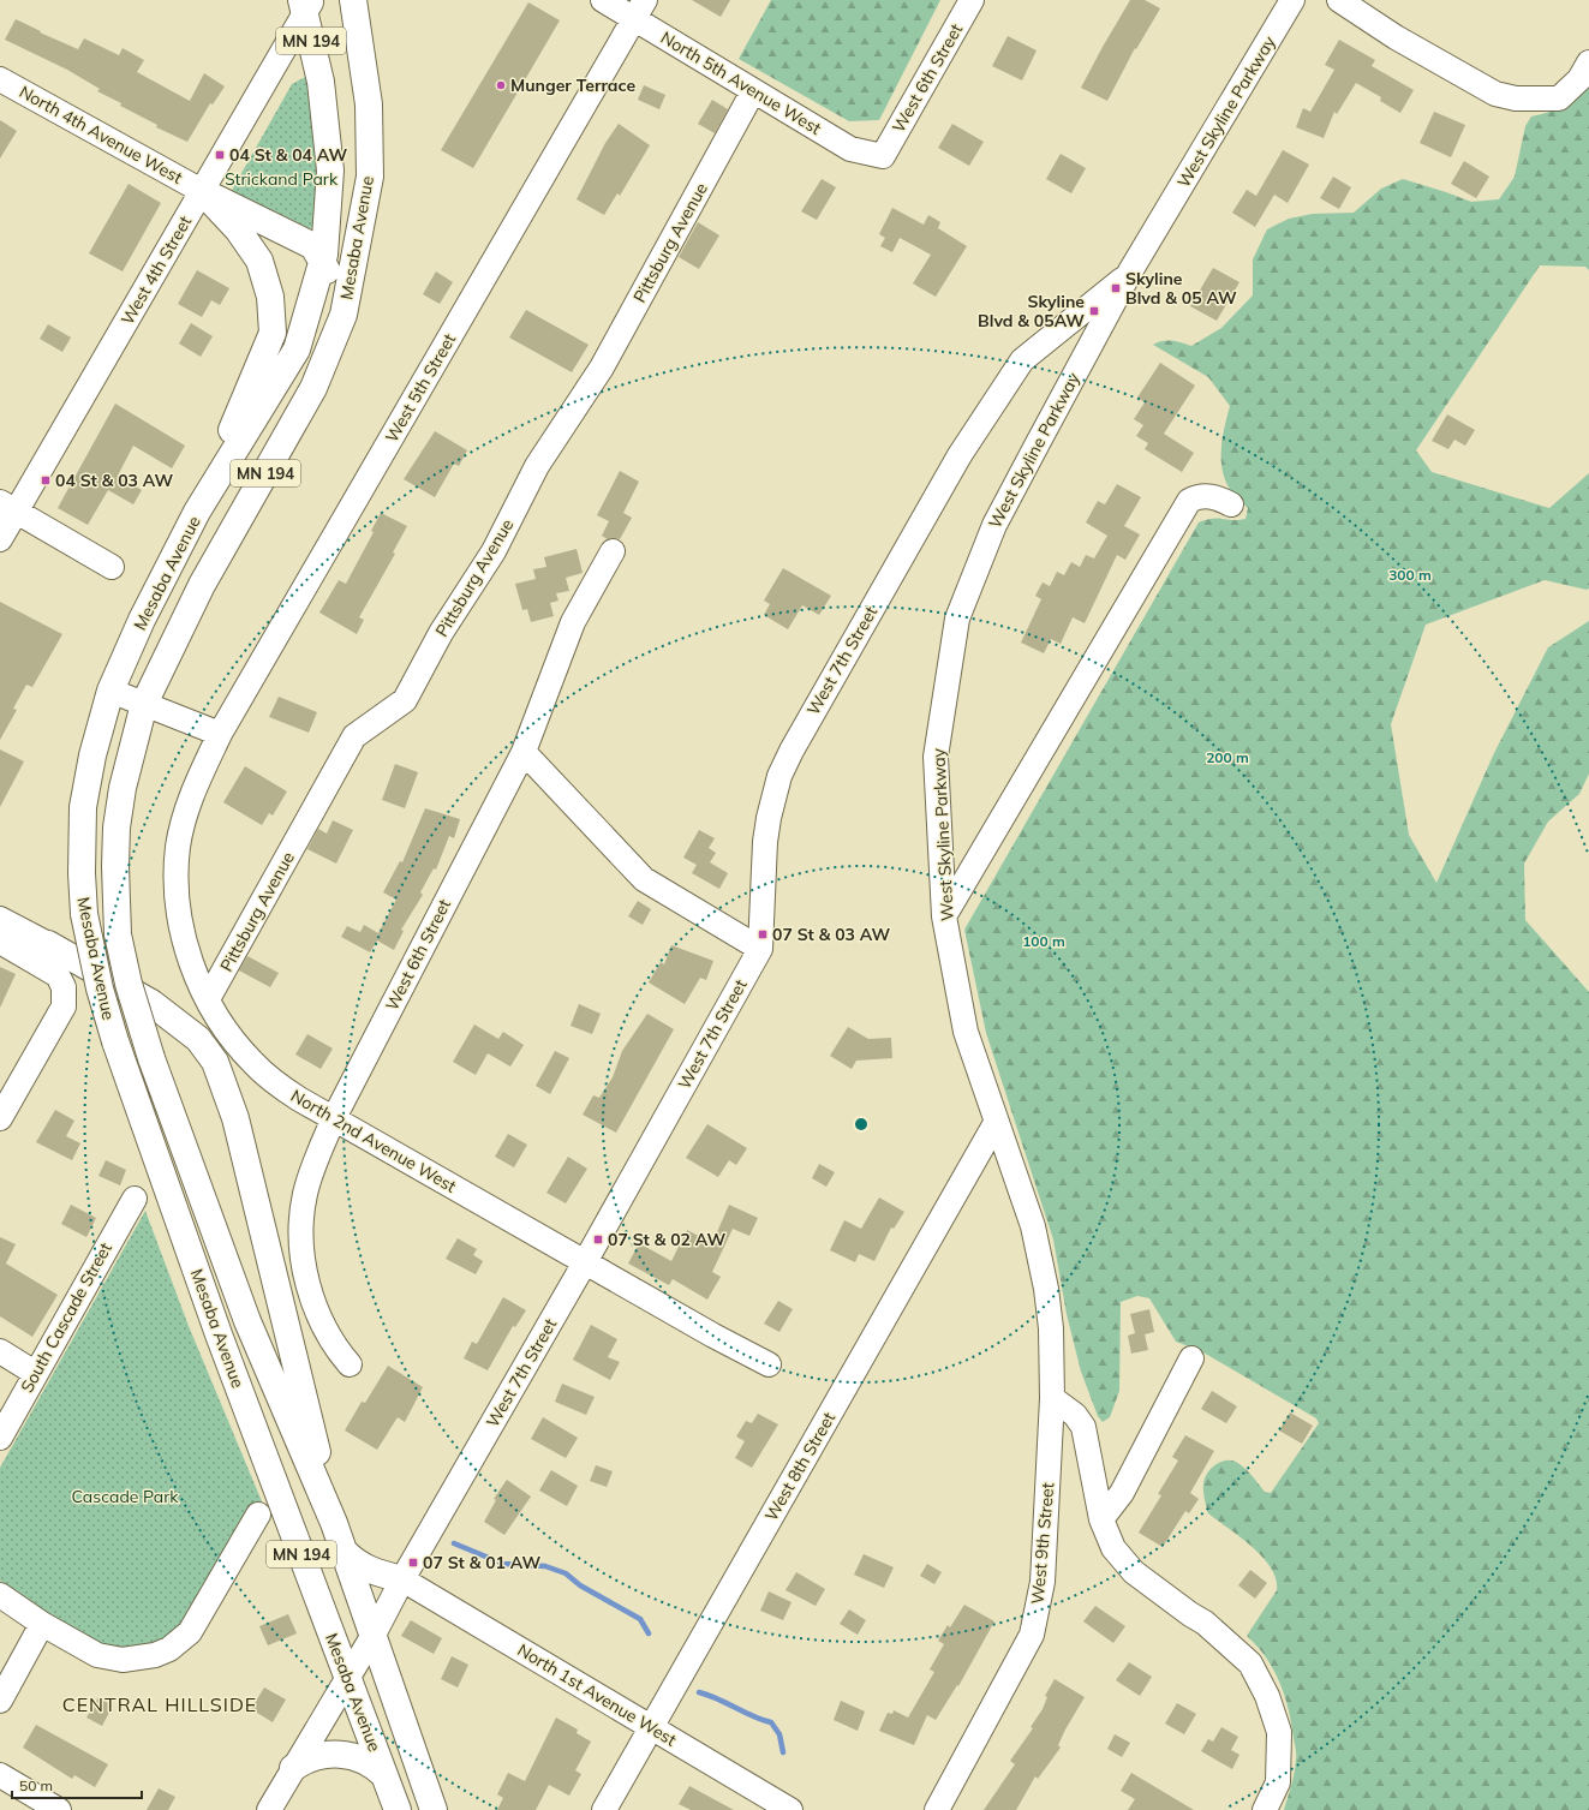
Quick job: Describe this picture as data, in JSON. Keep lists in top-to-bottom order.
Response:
{
  "streets": {
    "highway": ["MN 194", "Mesaba Avenue"],
    "street": [
      "West 6th Street",
      "North 5th Avenue West",
      "West Skyline Parkway",
      "North 4th Avenue West",
      "Pittsburg Avenue",
      "West 4th Street",
      "West 5th Street",
      "West 7th Street",
      "North 2nd Avenue West",
      "South Cascade Street",
      "West 8th Street",
      "West 9th Street",
      "North 1st Avenue West"
    ]
  },
  "crossings": [
    ["West 6th Street", "North 5th Avenue West"],
    ["West 6th Street", "North 2nd Avenue West"],
    ["North 5th Avenue West", "Pittsburg Avenue"],
    ["North 5th Avenue West", "West 5th Street"],
    ["West Skyline Parkway", "West 7th Street"],
    ["West Skyline Parkway", "West 8th Street"],
    ["West Skyline Parkway", "West 9th Street"],
    ["North 4th Avenue West", "West 4th Street"],
    ["Mesaba Avenue", "West 4th Street"],
    ["Mesaba Avenue", "West 7th Street"],
    ["Pittsburg Avenue", "North 2nd Avenue West"],
    ["West 5th Street", "North 2nd Avenue West"],
    ["West 7th Street", "North 2nd Avenue West"],
    ["West 7th Street", "North 1st Avenue West"],
    ["West 8th Street", "North 1st Avenue West"]
  ],
  "districts": ["CENTRAL HILLSIDE"],
  "parks": ["Strickand Park", "Cascade Park"],
  "places": {
    "other": ["Munger Terrace"],
    "transit": [
      "04 St & 04 AW",
      "Skyline Blvd & 05 AW",
      "Skyline Blvd & 05AW",
      "04 St & 03 AW",
      "07 St & 03 AW",
      "07 St & 02 AW",
      "07 St & 01 AW"
    ]
  },
  "scale_bar": "50 m",
  "rings": ["300 m", "200 m", "100 m"]
}
